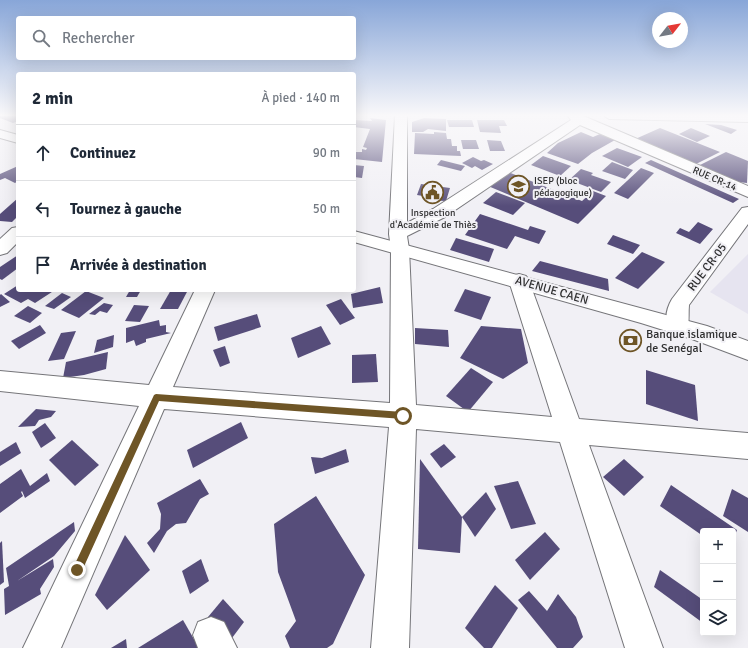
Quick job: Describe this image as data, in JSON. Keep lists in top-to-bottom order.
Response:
{
  "streets": {
    "main road": ["RUE CR-14", "RUE CR-05", "AVENUE CAEN"]
  },
  "crossings": [
    ["RUE CR-05", "AVENUE CAEN"]
  ],
  "places": {
    "school or university": ["ISEP (bloc pédagogique)"],
    "public building": ["Inspection d'Académie de Thiès"],
    "bank": ["Banque islamique de Senégal"]
  },
  "north": "top right",
  "page": {
    "search": "Rechercher",
    "heading": ["2 min", "À pied · 140 m"],
    "list": [
      ["Continuez", "90 m"],
      ["Tournez à gauche", "50 m"],
      "Arrivée à destination"
    ],
    "map_buttons": ["+", "−"]
  }
}
